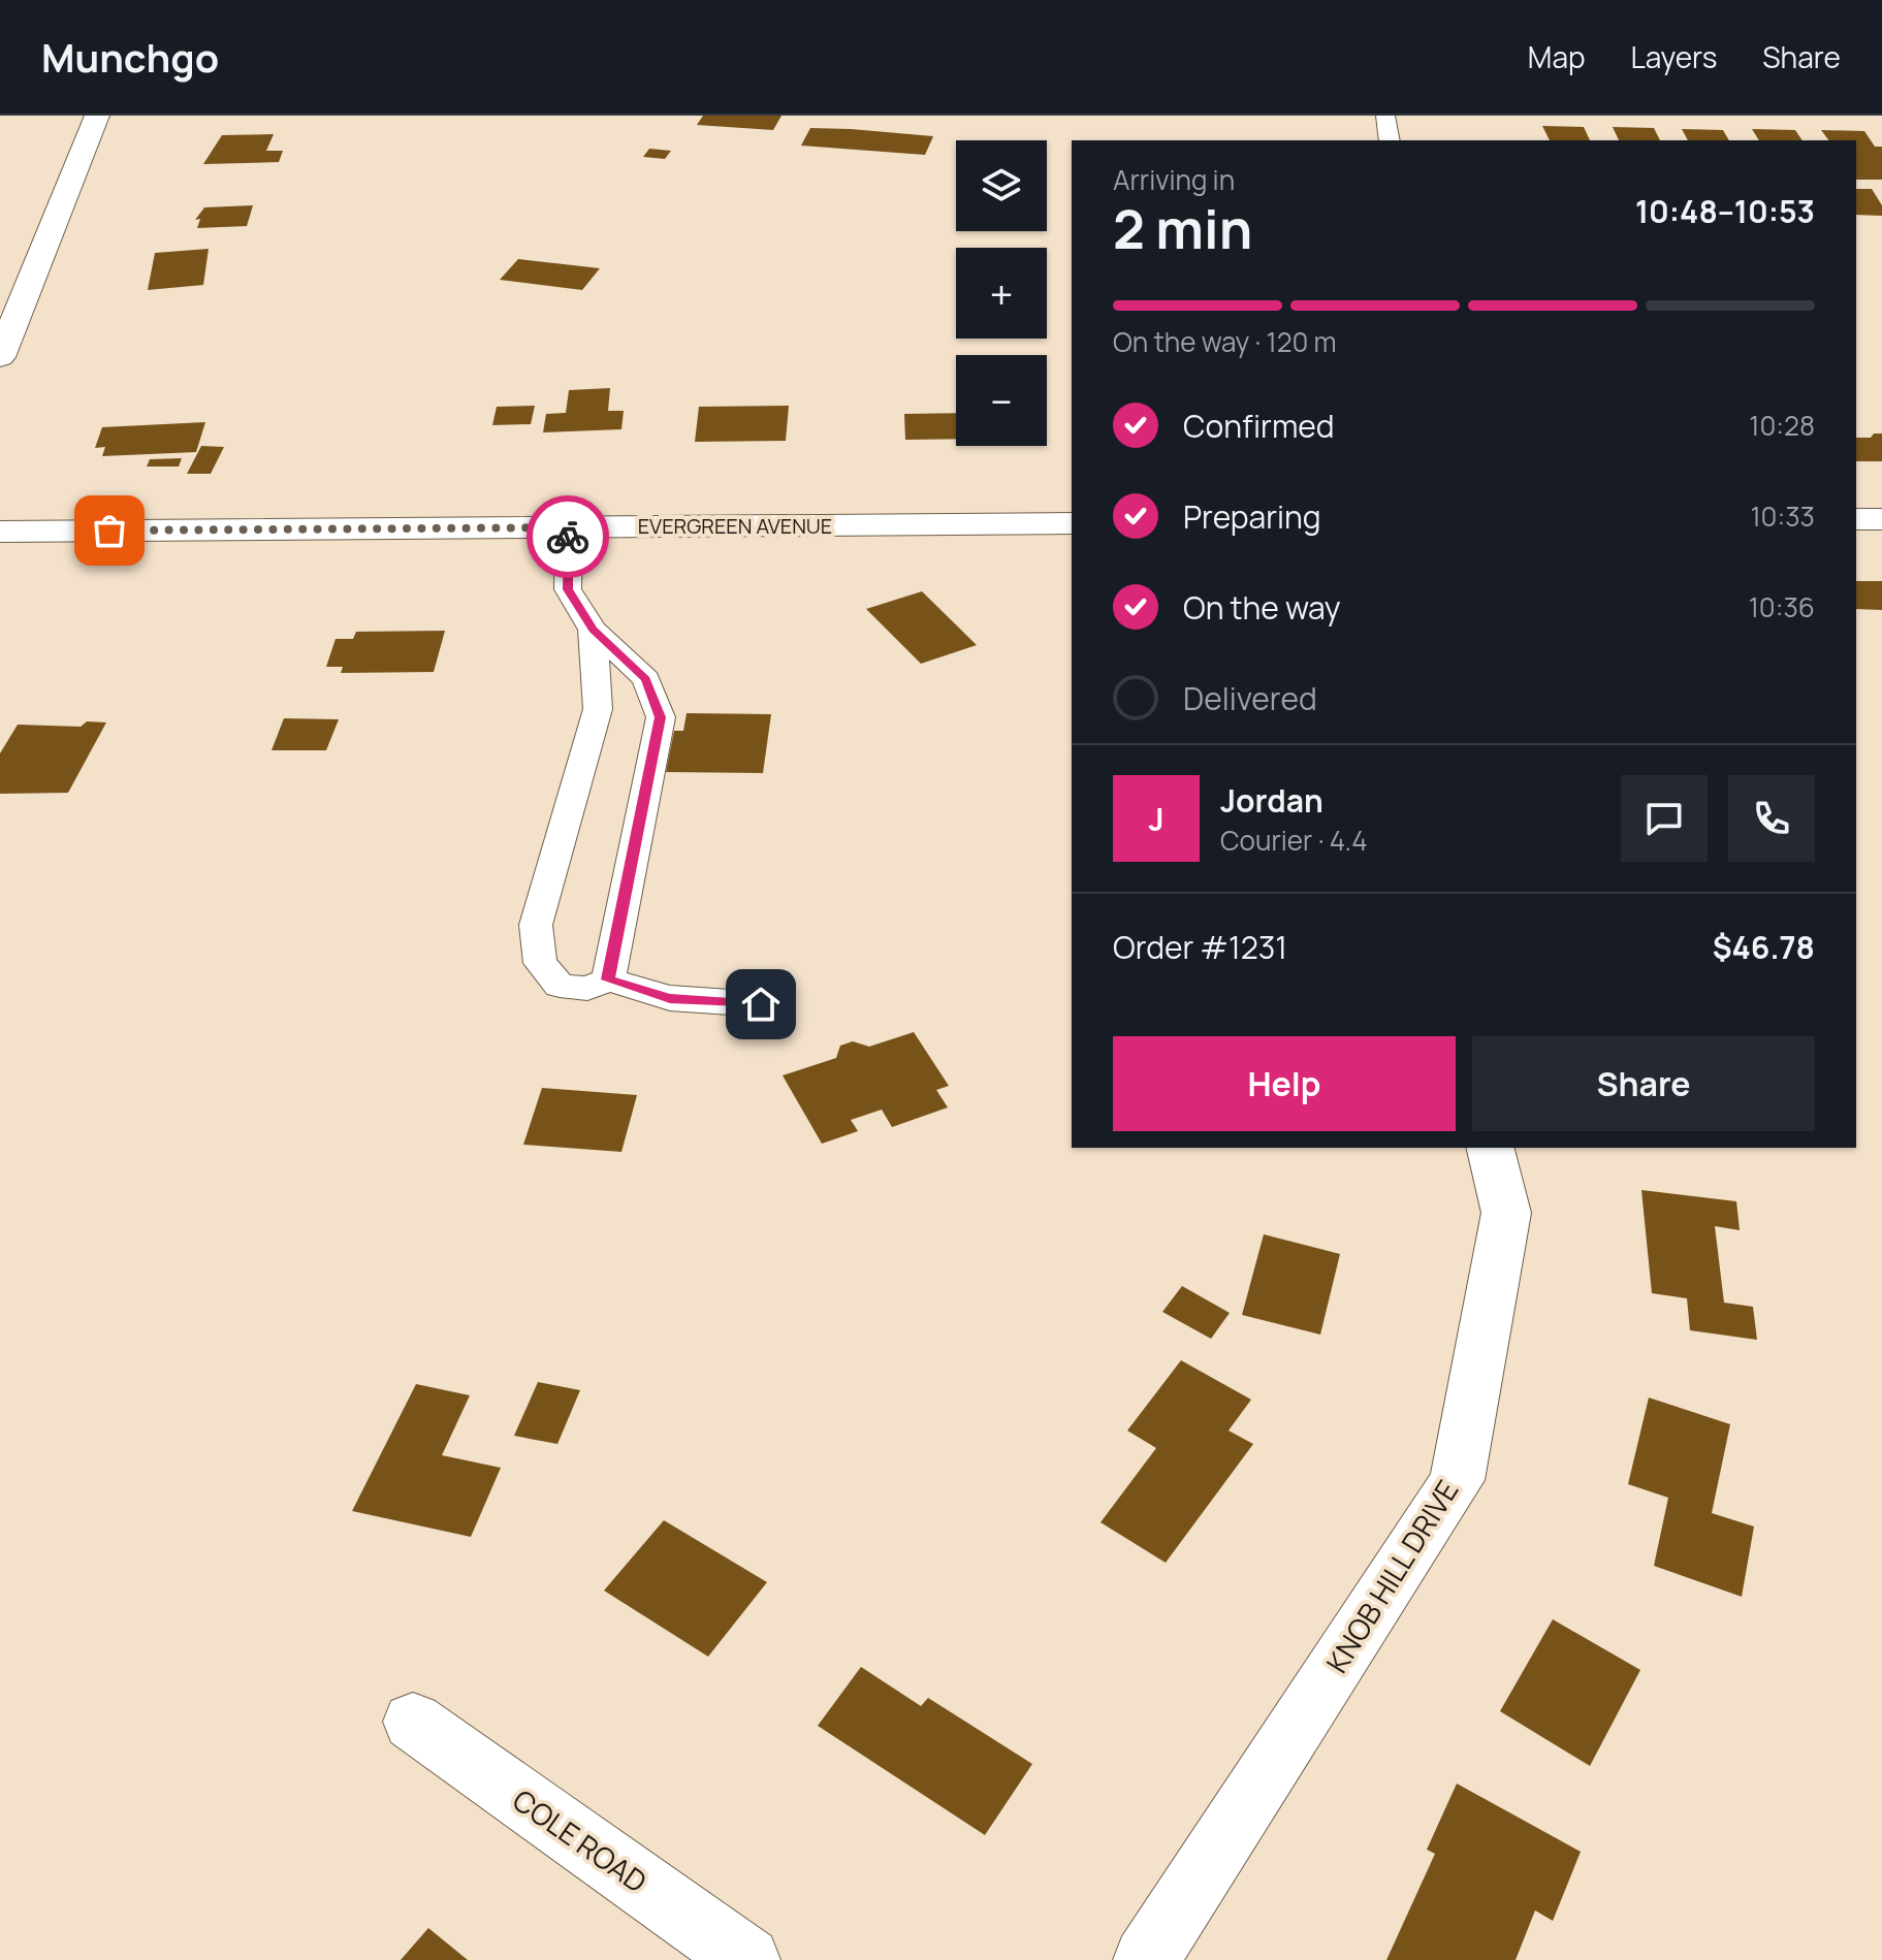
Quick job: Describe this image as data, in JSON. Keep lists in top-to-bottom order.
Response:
{
  "streets": {
    "street": ["EVERGREEN AVENUE", "KNOB HILL DRIVE", "COLE ROAD"]
  },
  "page": {
    "header": "Munchgo",
    "nav": ["Map", "Layers", "Share"],
    "map_buttons": ["+", "−"],
    "heading": ["2 min", "Arriving in", "10:48–10:53"],
    "panel": [
      "Jordan",
      "Courier · 4.4",
      "Order #1231",
      "$46.78"
    ],
    "bar": "On the way · 120 m",
    "list": [
      ["Confirmed", "10:28"],
      ["Preparing", "10:33"],
      ["On the way", "10:36"],
      "Delivered"
    ],
    "round": "J",
    "buttons": ["Help", "Share"]
  }
}
